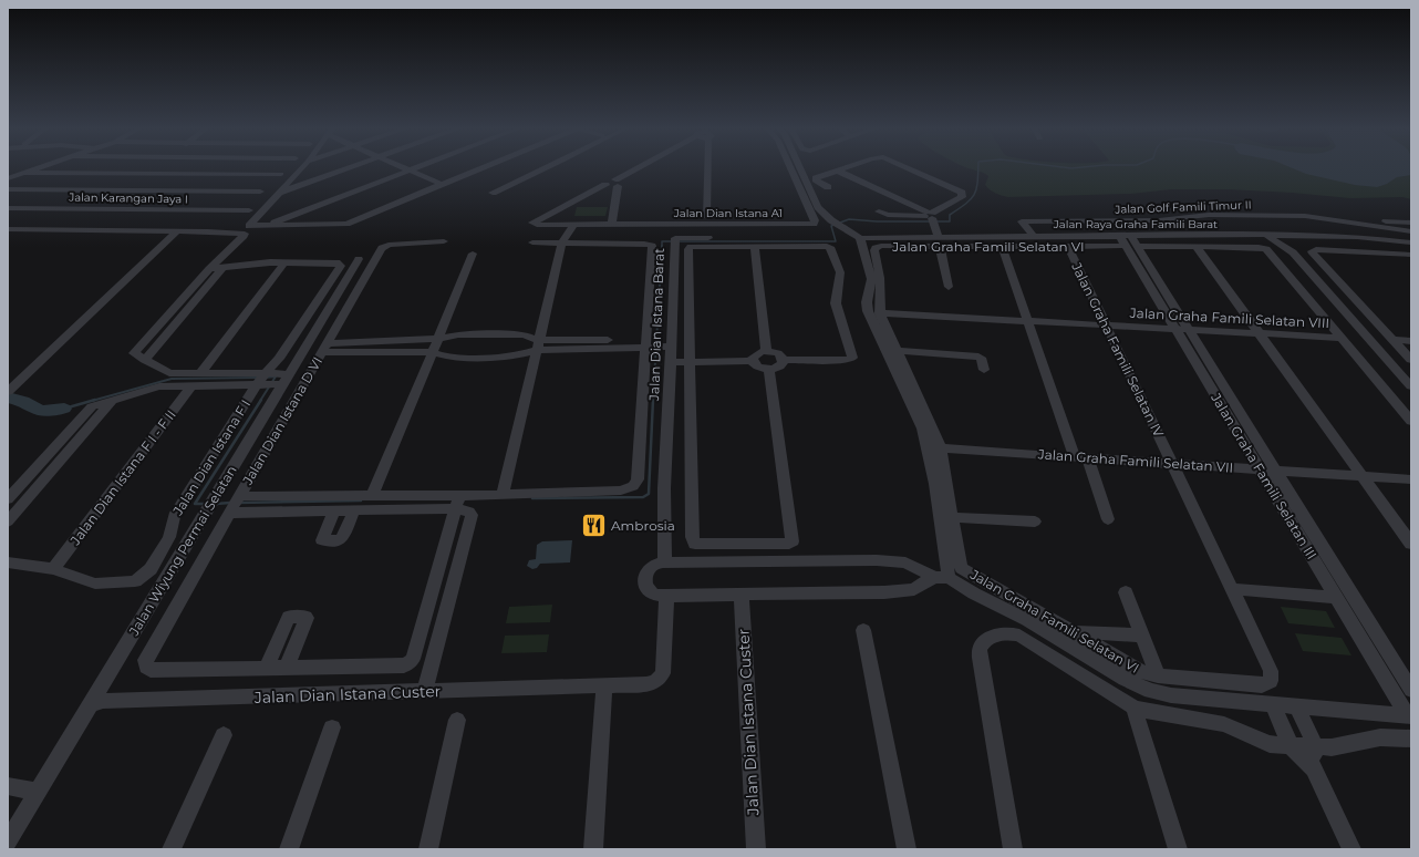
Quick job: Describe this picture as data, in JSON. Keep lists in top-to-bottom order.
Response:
{
  "streets": {
    "street": [
      "Jalan Karangan Jaya I",
      "Jalan Golf Famili Timur II",
      "Jalan Dian Istana A1",
      "Jalan Raya Graha Famili Barat",
      "Jalan Graha Famili Selatan VI",
      "Jalan Graha Famili Selatan VIII",
      "Jalan Dian Istana Barat",
      "Jalan Graha Famili Selatan IV",
      "Jalan Dian Istana D VI",
      "Jalan Dian Istana F I",
      "Jalan Graha Famili Selatan VII",
      "Jalan Graha Famili Selatan III",
      "Jalan Dian Istana F I - F II",
      "Jalan Wiyung Permai Selatan",
      "Jalan Dian Istana Custer"
    ]
  },
  "crossings": [
    ["Jalan Golf Famili Timur II", "Jalan Raya Graha Famili Barat"],
    ["Jalan Raya Graha Famili Barat", "Jalan Graha Famili Selatan VI"],
    ["Jalan Raya Graha Famili Barat", "Jalan Graha Famili Selatan III"],
    ["Jalan Graha Famili Selatan VI", "Jalan Graha Famili Selatan VIII"],
    ["Jalan Graha Famili Selatan VI", "Jalan Graha Famili Selatan IV"],
    ["Jalan Graha Famili Selatan VI", "Jalan Graha Famili Selatan VII"],
    ["Jalan Graha Famili Selatan VI", "Jalan Graha Famili Selatan III"],
    ["Jalan Graha Famili Selatan VIII", "Jalan Graha Famili Selatan IV"],
    ["Jalan Graha Famili Selatan VIII", "Jalan Graha Famili Selatan III"],
    ["Jalan Graha Famili Selatan IV", "Jalan Graha Famili Selatan VII"],
    ["Jalan Dian Istana D VI", "Jalan Dian Istana Custer"],
    ["Jalan Dian Istana F I", "Jalan Dian Istana F I - F II"],
    ["Jalan Graha Famili Selatan VII", "Jalan Graha Famili Selatan III"],
    ["Jalan Wiyung Permai Selatan", "Jalan Dian Istana Custer"]
  ],
  "places": {
    "restaurant": ["Ambrosia"]
  }
}
